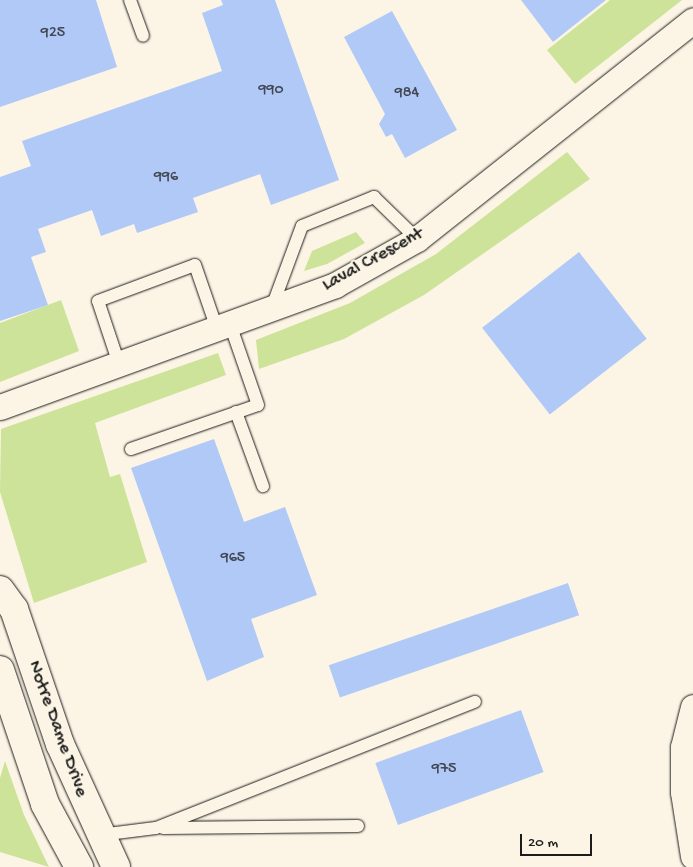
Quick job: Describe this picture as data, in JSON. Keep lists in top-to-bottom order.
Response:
{
  "streets": {
    "street": ["Laval Crescent", "Notre Dame Drive"]
  },
  "house_numbers": [
    "925",
    "990",
    "984",
    "996",
    "965",
    "975"
  ],
  "scale_bar": "20 m"
}
